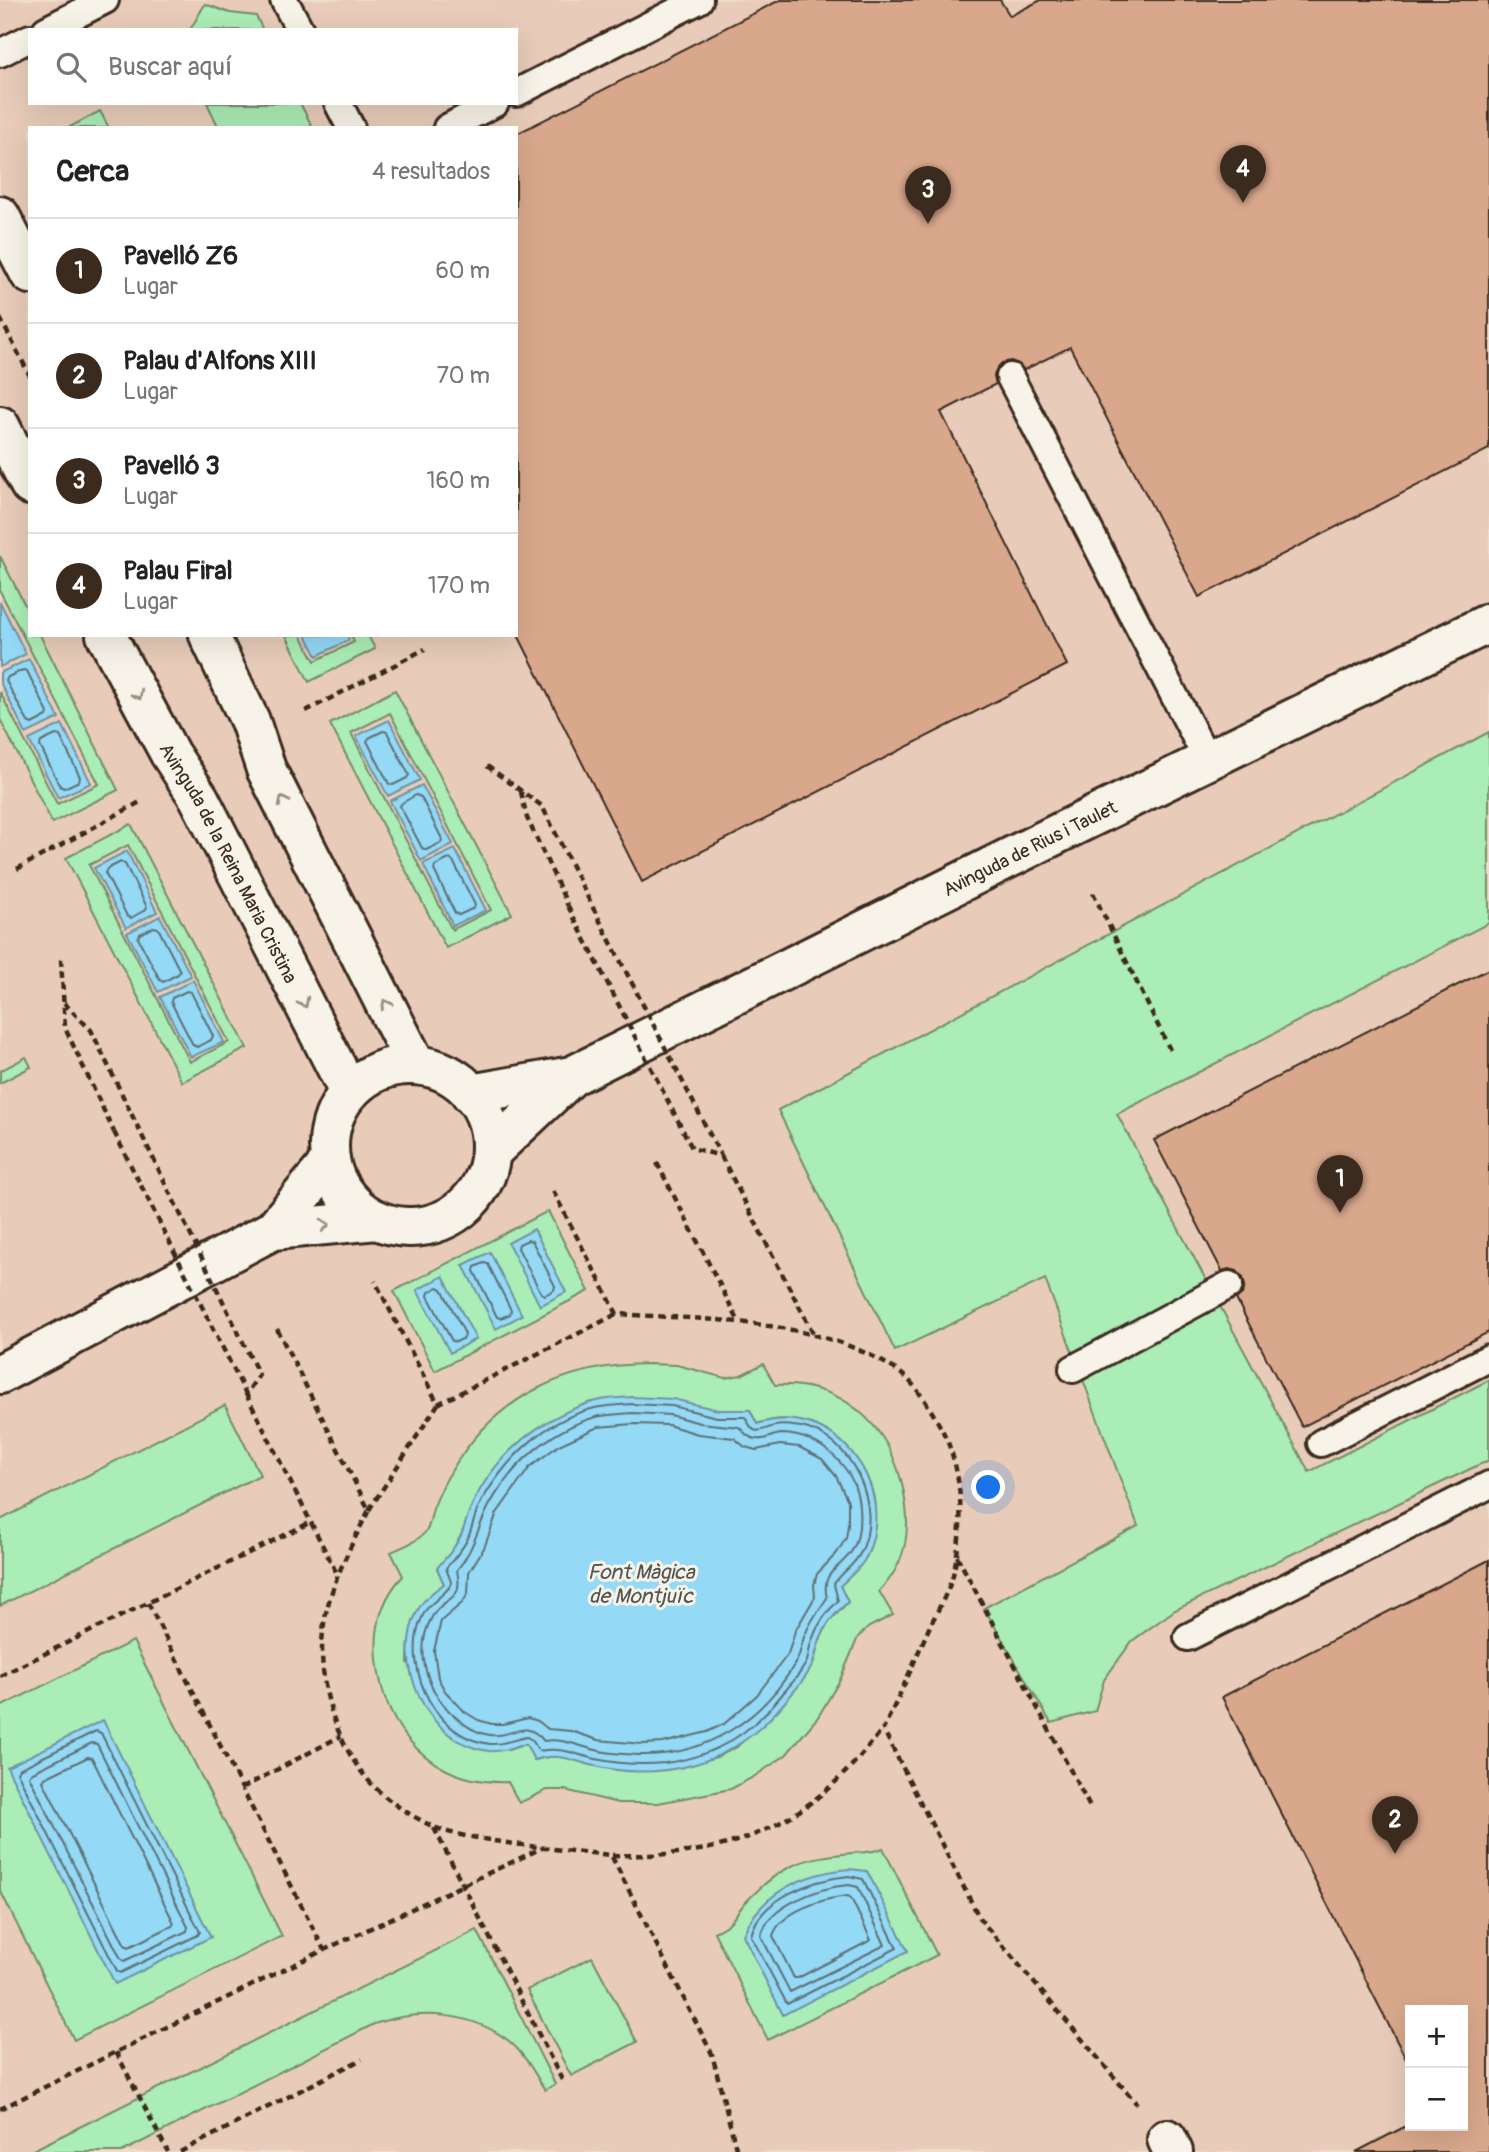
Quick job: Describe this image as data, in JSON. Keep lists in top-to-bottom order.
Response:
{
  "streets": {
    "street": ["Avinguda de Rius i Taulet", "Avinguda de la Reina Maria Cristina"]
  },
  "crossings": [
    ["Avinguda de Rius i Taulet", "Avinguda de la Reina Maria Cristina"]
  ],
  "water": ["Font Màgica de Montjuïc"],
  "page": {
    "search": "Buscar aquí",
    "heading": ["Cerca", "4 resultados"],
    "pins": [
      "4",
      "3",
      "1",
      "2"
    ],
    "list": [
      {
        "mark": "1",
        "name": "Pavelló Z6",
        "note": "Lugar",
        "value": "60 m"
      },
      {
        "mark": "2",
        "name": "Palau d'Alfons XIII",
        "note": "Lugar",
        "value": "70 m"
      },
      {
        "mark": "3",
        "name": "Pavelló 3",
        "note": "Lugar",
        "value": "160 m"
      },
      {
        "mark": "4",
        "name": "Palau Firal",
        "note": "Lugar",
        "value": "170 m"
      }
    ],
    "map_buttons": ["+", "−"]
  }
}
